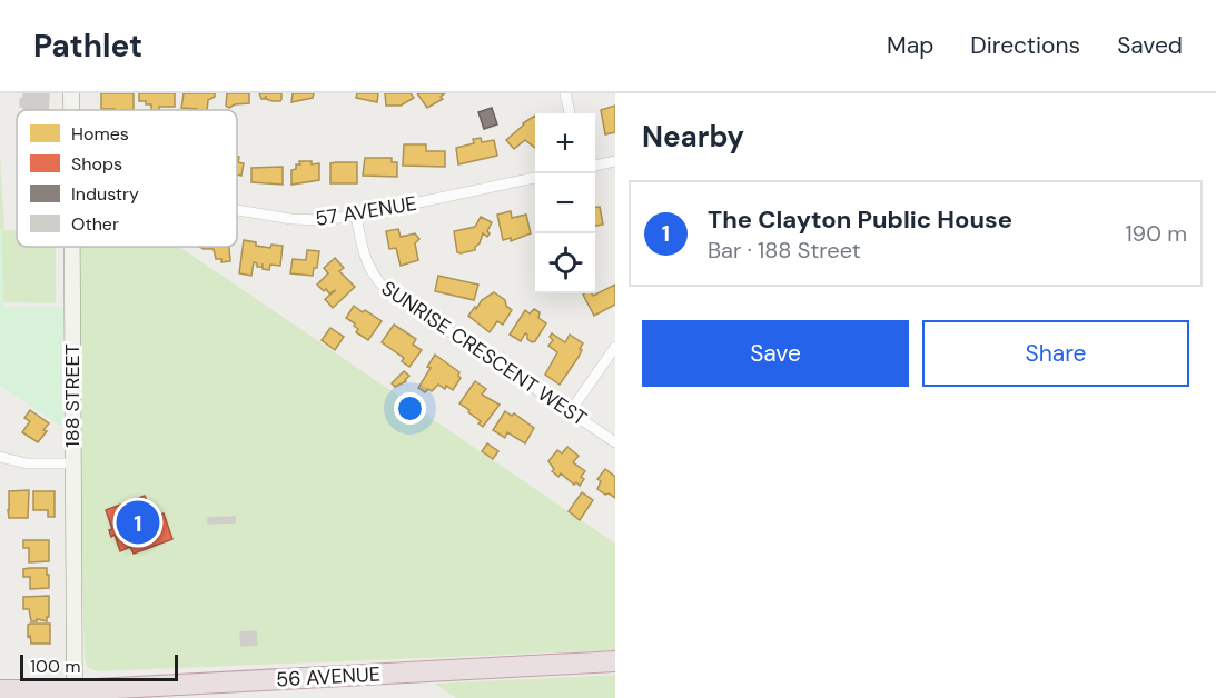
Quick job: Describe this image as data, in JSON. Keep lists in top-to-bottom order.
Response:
{
  "streets": {
    "highway": ["56 AVENUE"],
    "street": ["57 AVENUE", "SUNRISE CRESCENT WEST", "188 STREET"]
  },
  "crossings": [
    ["57 AVENUE", "SUNRISE CRESCENT WEST"],
    ["188 STREET", "56 AVENUE"]
  ],
  "legend": [
    "Homes",
    "Shops",
    "Industry",
    "Other"
  ],
  "scale_bar": "100 m",
  "page": {
    "header": "Pathlet",
    "nav": ["Map", "Directions", "Saved"],
    "heading": "Nearby",
    "map_buttons": ["+", "−"],
    "list": [
      {
        "mark": "1",
        "name": "The Clayton Public House",
        "note": "Bar · 188 Street",
        "value": "190 m"
      }
    ],
    "buttons": ["Save", "Share"],
    "pins": "1",
    "scale": "100 m"
  }
}
